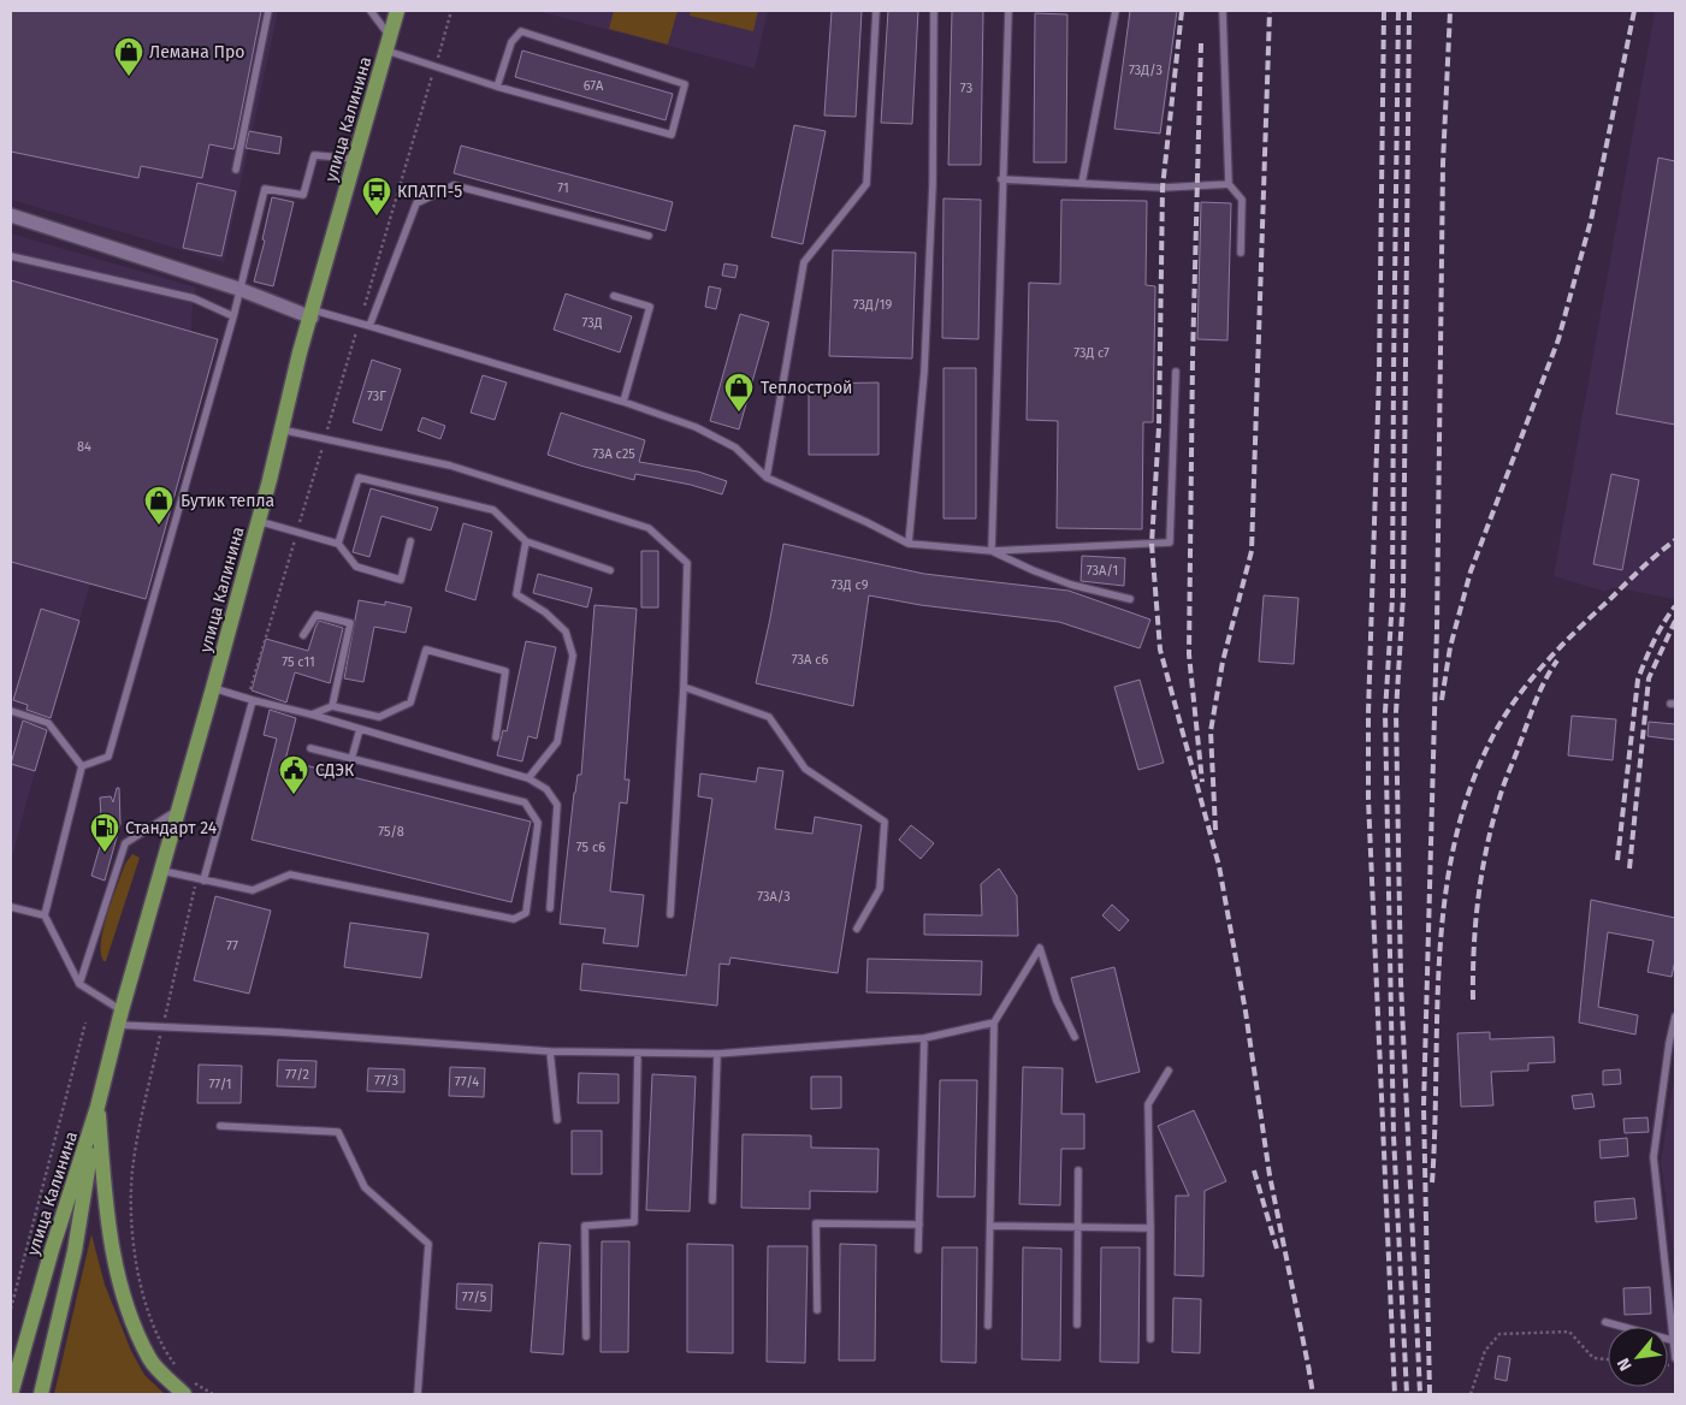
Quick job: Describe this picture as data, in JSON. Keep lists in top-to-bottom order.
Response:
{
  "streets": {
    "main road": ["улица Калинина"]
  },
  "places": {
    "shop": ["Лемана Про", "Теплострой", "Бутик тепла"],
    "bus stop": ["КПАТП-5"],
    "public building": ["СДЭК"],
    "fuel station": ["Стандарт 24"]
  },
  "house_numbers": [
    "73Д/3",
    "67А",
    "73",
    "71",
    "73Д/19",
    "73Д",
    "73Д с7",
    "73Г",
    "84",
    "73А с25",
    "73А/1",
    "73Д с9",
    "73А с6",
    "75 с11",
    "75/8",
    "75 с6",
    "73А/3",
    "77",
    "77/2",
    "77/3",
    "77/4",
    "77/1",
    "77/5"
  ],
  "north": "bottom left"
}
